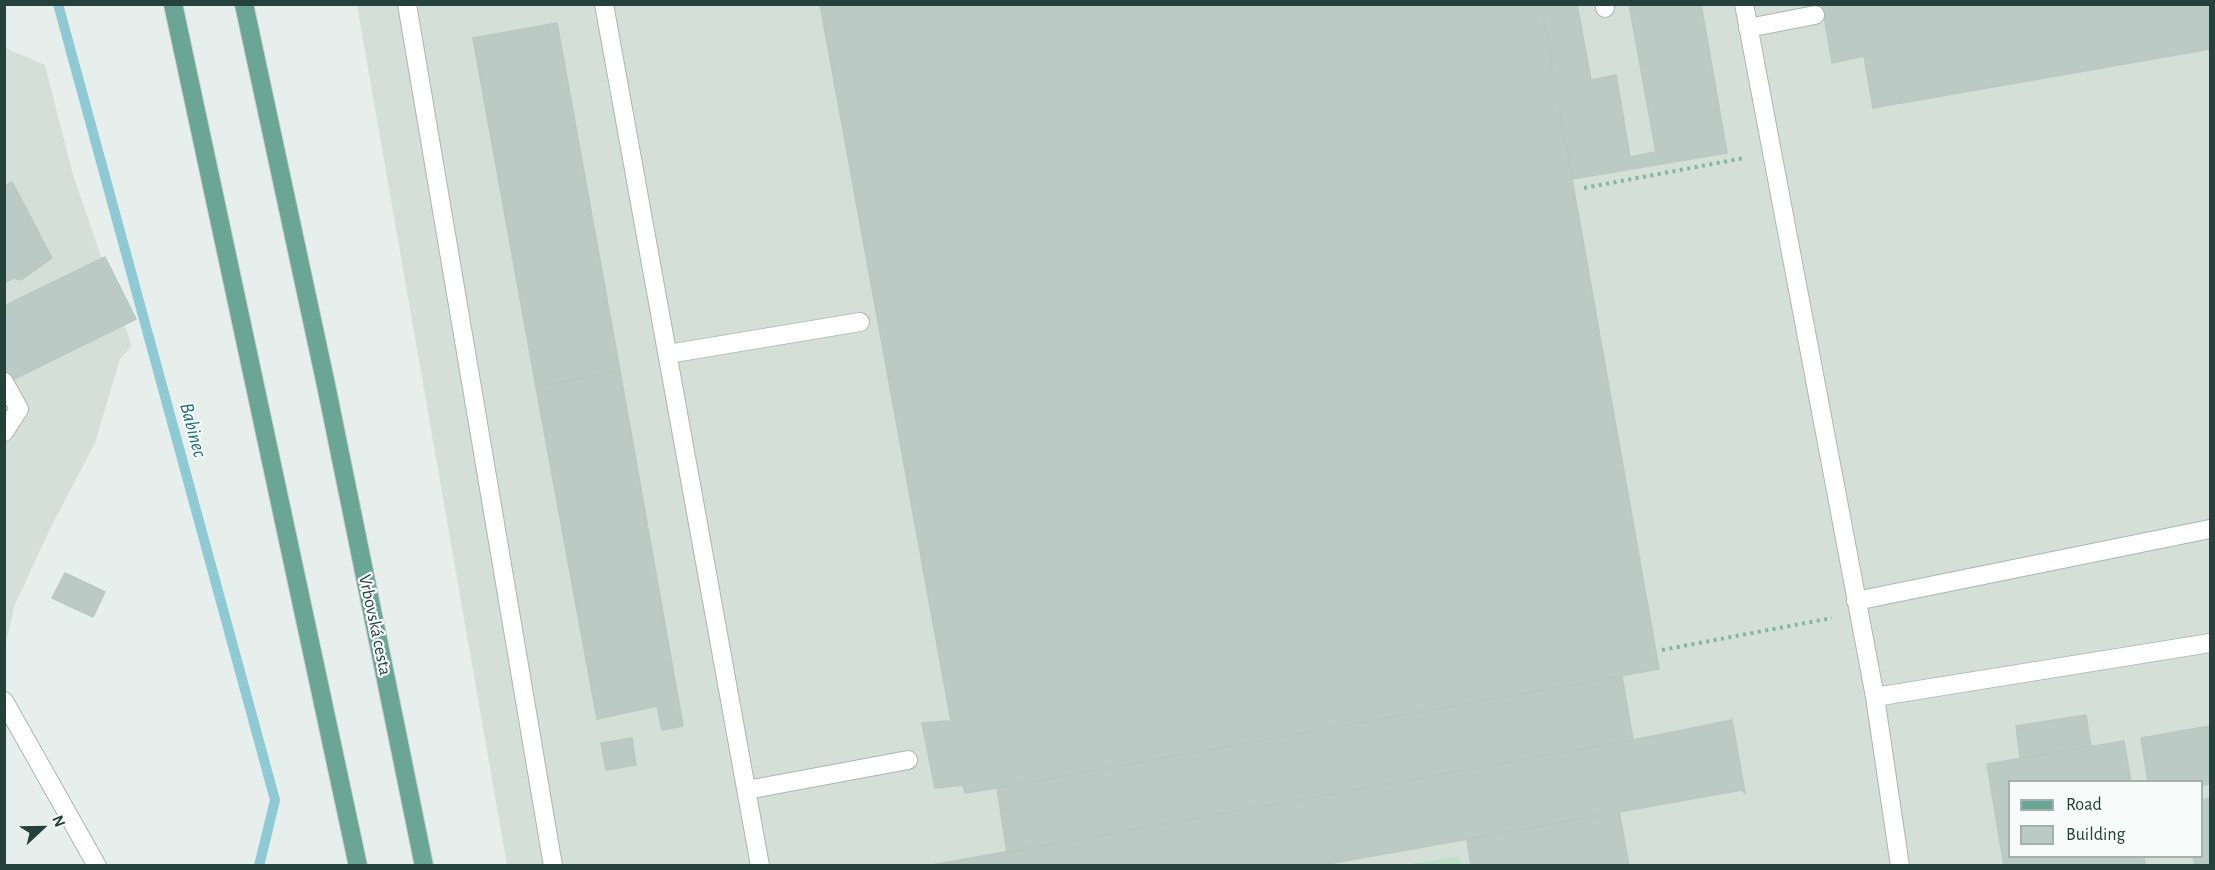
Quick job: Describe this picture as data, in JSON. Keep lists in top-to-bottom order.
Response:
{
  "streets": {
    "main road": ["Vrbovská cesta"]
  },
  "water": ["Babinec"],
  "legend": ["Road", "Building"],
  "north": "right"
}
